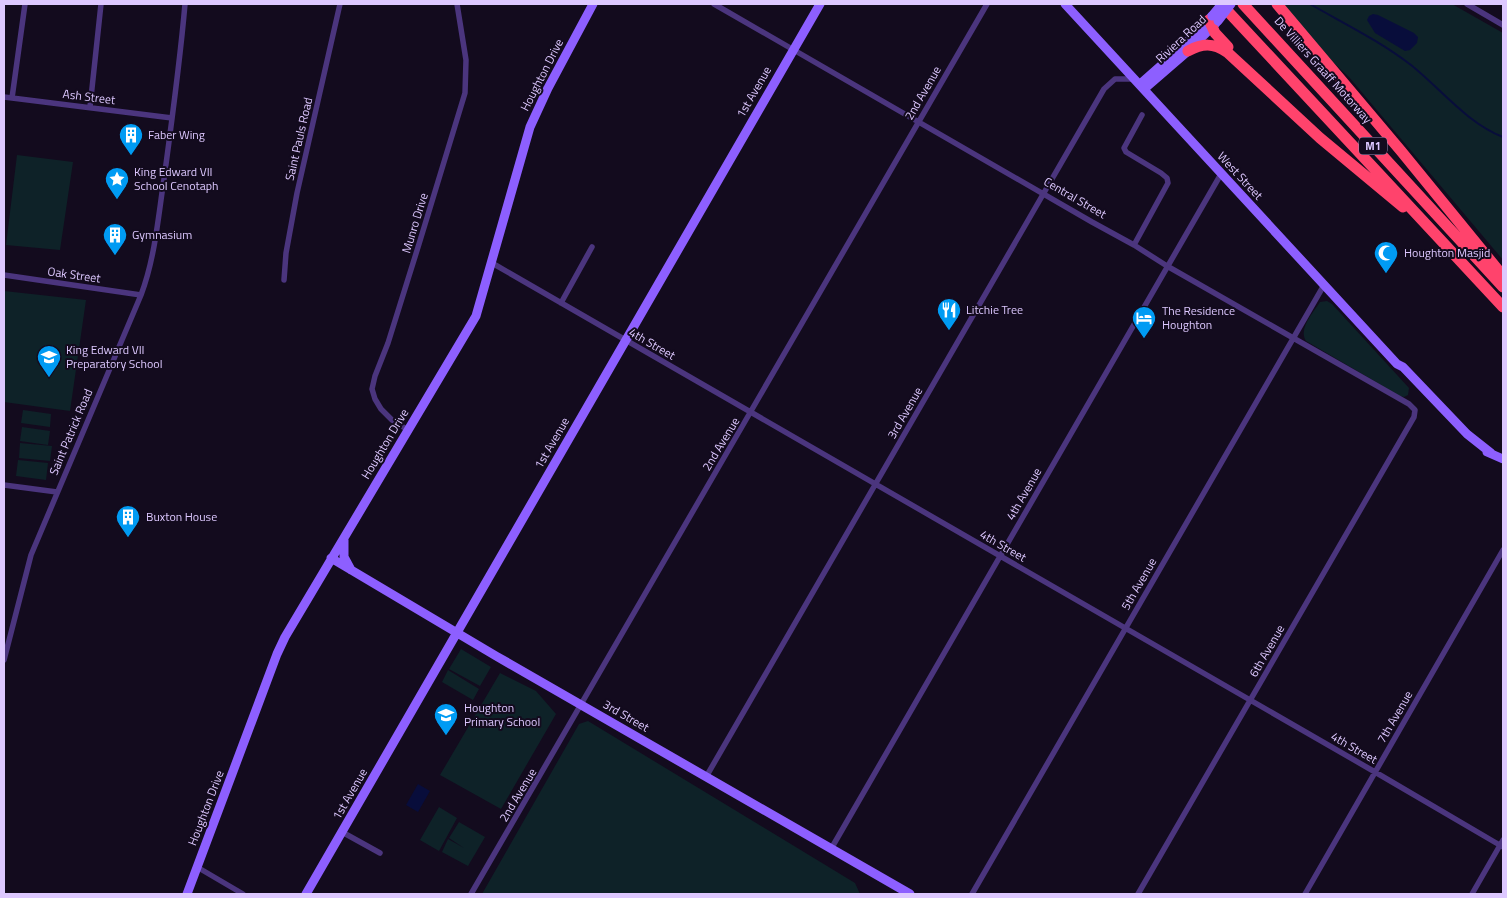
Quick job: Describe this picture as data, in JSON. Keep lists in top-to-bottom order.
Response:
{
  "streets": {
    "highway": ["De Villiers Graaff Motorway", "M1"],
    "main road": [
      "Riviera Road",
      "Houghton Drive",
      "1st Avenue",
      "West Street",
      "3rd Street"
    ],
    "street": [
      "2nd Avenue",
      "Ash Street",
      "Saint Pauls Road",
      "Central Street",
      "Munro Drive",
      "Oak Street",
      "4th Street",
      "3rd Avenue",
      "Saint Patrick Road",
      "4th Avenue",
      "5th Avenue",
      "6th Avenue",
      "7th Avenue"
    ]
  },
  "crossings": [
    ["Riviera Road", "M1"],
    ["Riviera Road", "West Street"],
    ["Riviera Road", "3rd Avenue"],
    ["Houghton Drive", "Munro Drive"],
    ["Houghton Drive", "4th Street"],
    ["Houghton Drive", "3rd Street"],
    ["1st Avenue", "Central Street"],
    ["1st Avenue", "4th Street"],
    ["1st Avenue", "3rd Street"],
    ["2nd Avenue", "Central Street"],
    ["2nd Avenue", "4th Street"],
    ["2nd Avenue", "3rd Street"],
    ["Ash Street", "Saint Patrick Road"],
    ["West Street", "3rd Avenue"],
    ["West Street", "4th Avenue"],
    ["West Street", "5th Avenue"],
    ["Central Street", "3rd Avenue"],
    ["Central Street", "4th Avenue"],
    ["Central Street", "5th Avenue"],
    ["Central Street", "6th Avenue"],
    ["Oak Street", "Saint Patrick Road"],
    ["4th Street", "3rd Avenue"],
    ["4th Street", "4th Avenue"],
    ["4th Street", "5th Avenue"],
    ["4th Street", "6th Avenue"],
    ["4th Street", "7th Avenue"],
    ["3rd Avenue", "3rd Street"],
    ["4th Avenue", "3rd Street"]
  ],
  "places": {
    "building": ["Faber Wing", "Gymnasium", "Buxton House"],
    "place": ["King Edward VII School Cenotaph"],
    "mosque": ["Houghton Masjid"],
    "restaurant": ["Litchie Tree"],
    "hotel": ["The Residence Houghton"],
    "school or university": ["King Edward VII Preparatory School", "Houghton Primary School"]
  }
}
